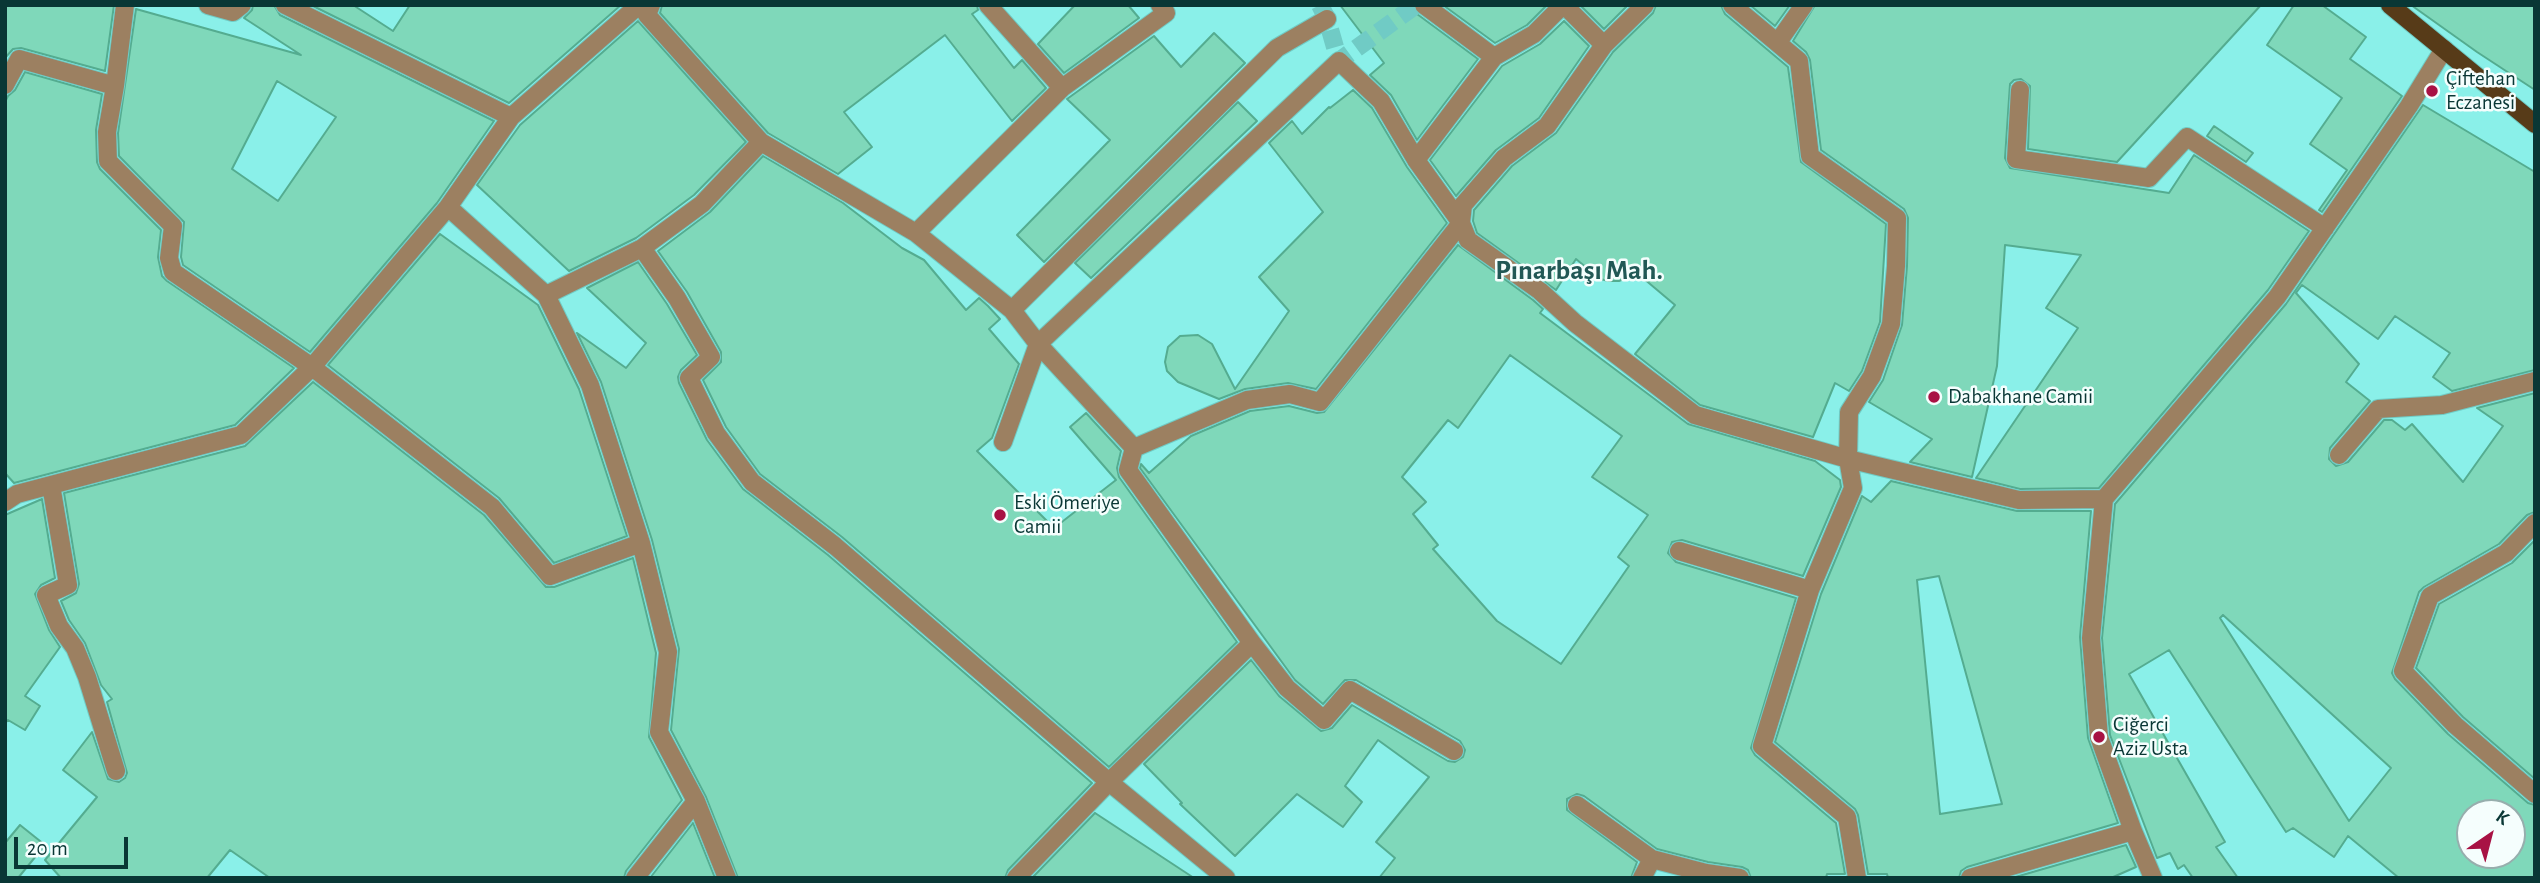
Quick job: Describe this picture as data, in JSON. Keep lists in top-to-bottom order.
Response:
{
  "districts": ["Pınarbaşı Mah."],
  "places": [
    "Çiftehan Eczanesi",
    "Dabakhane Camii",
    "Eski Ömeriye Camii",
    "Ciğerci Aziz Usta"
  ],
  "scale_bar": "20 m",
  "north": "top right"
}
